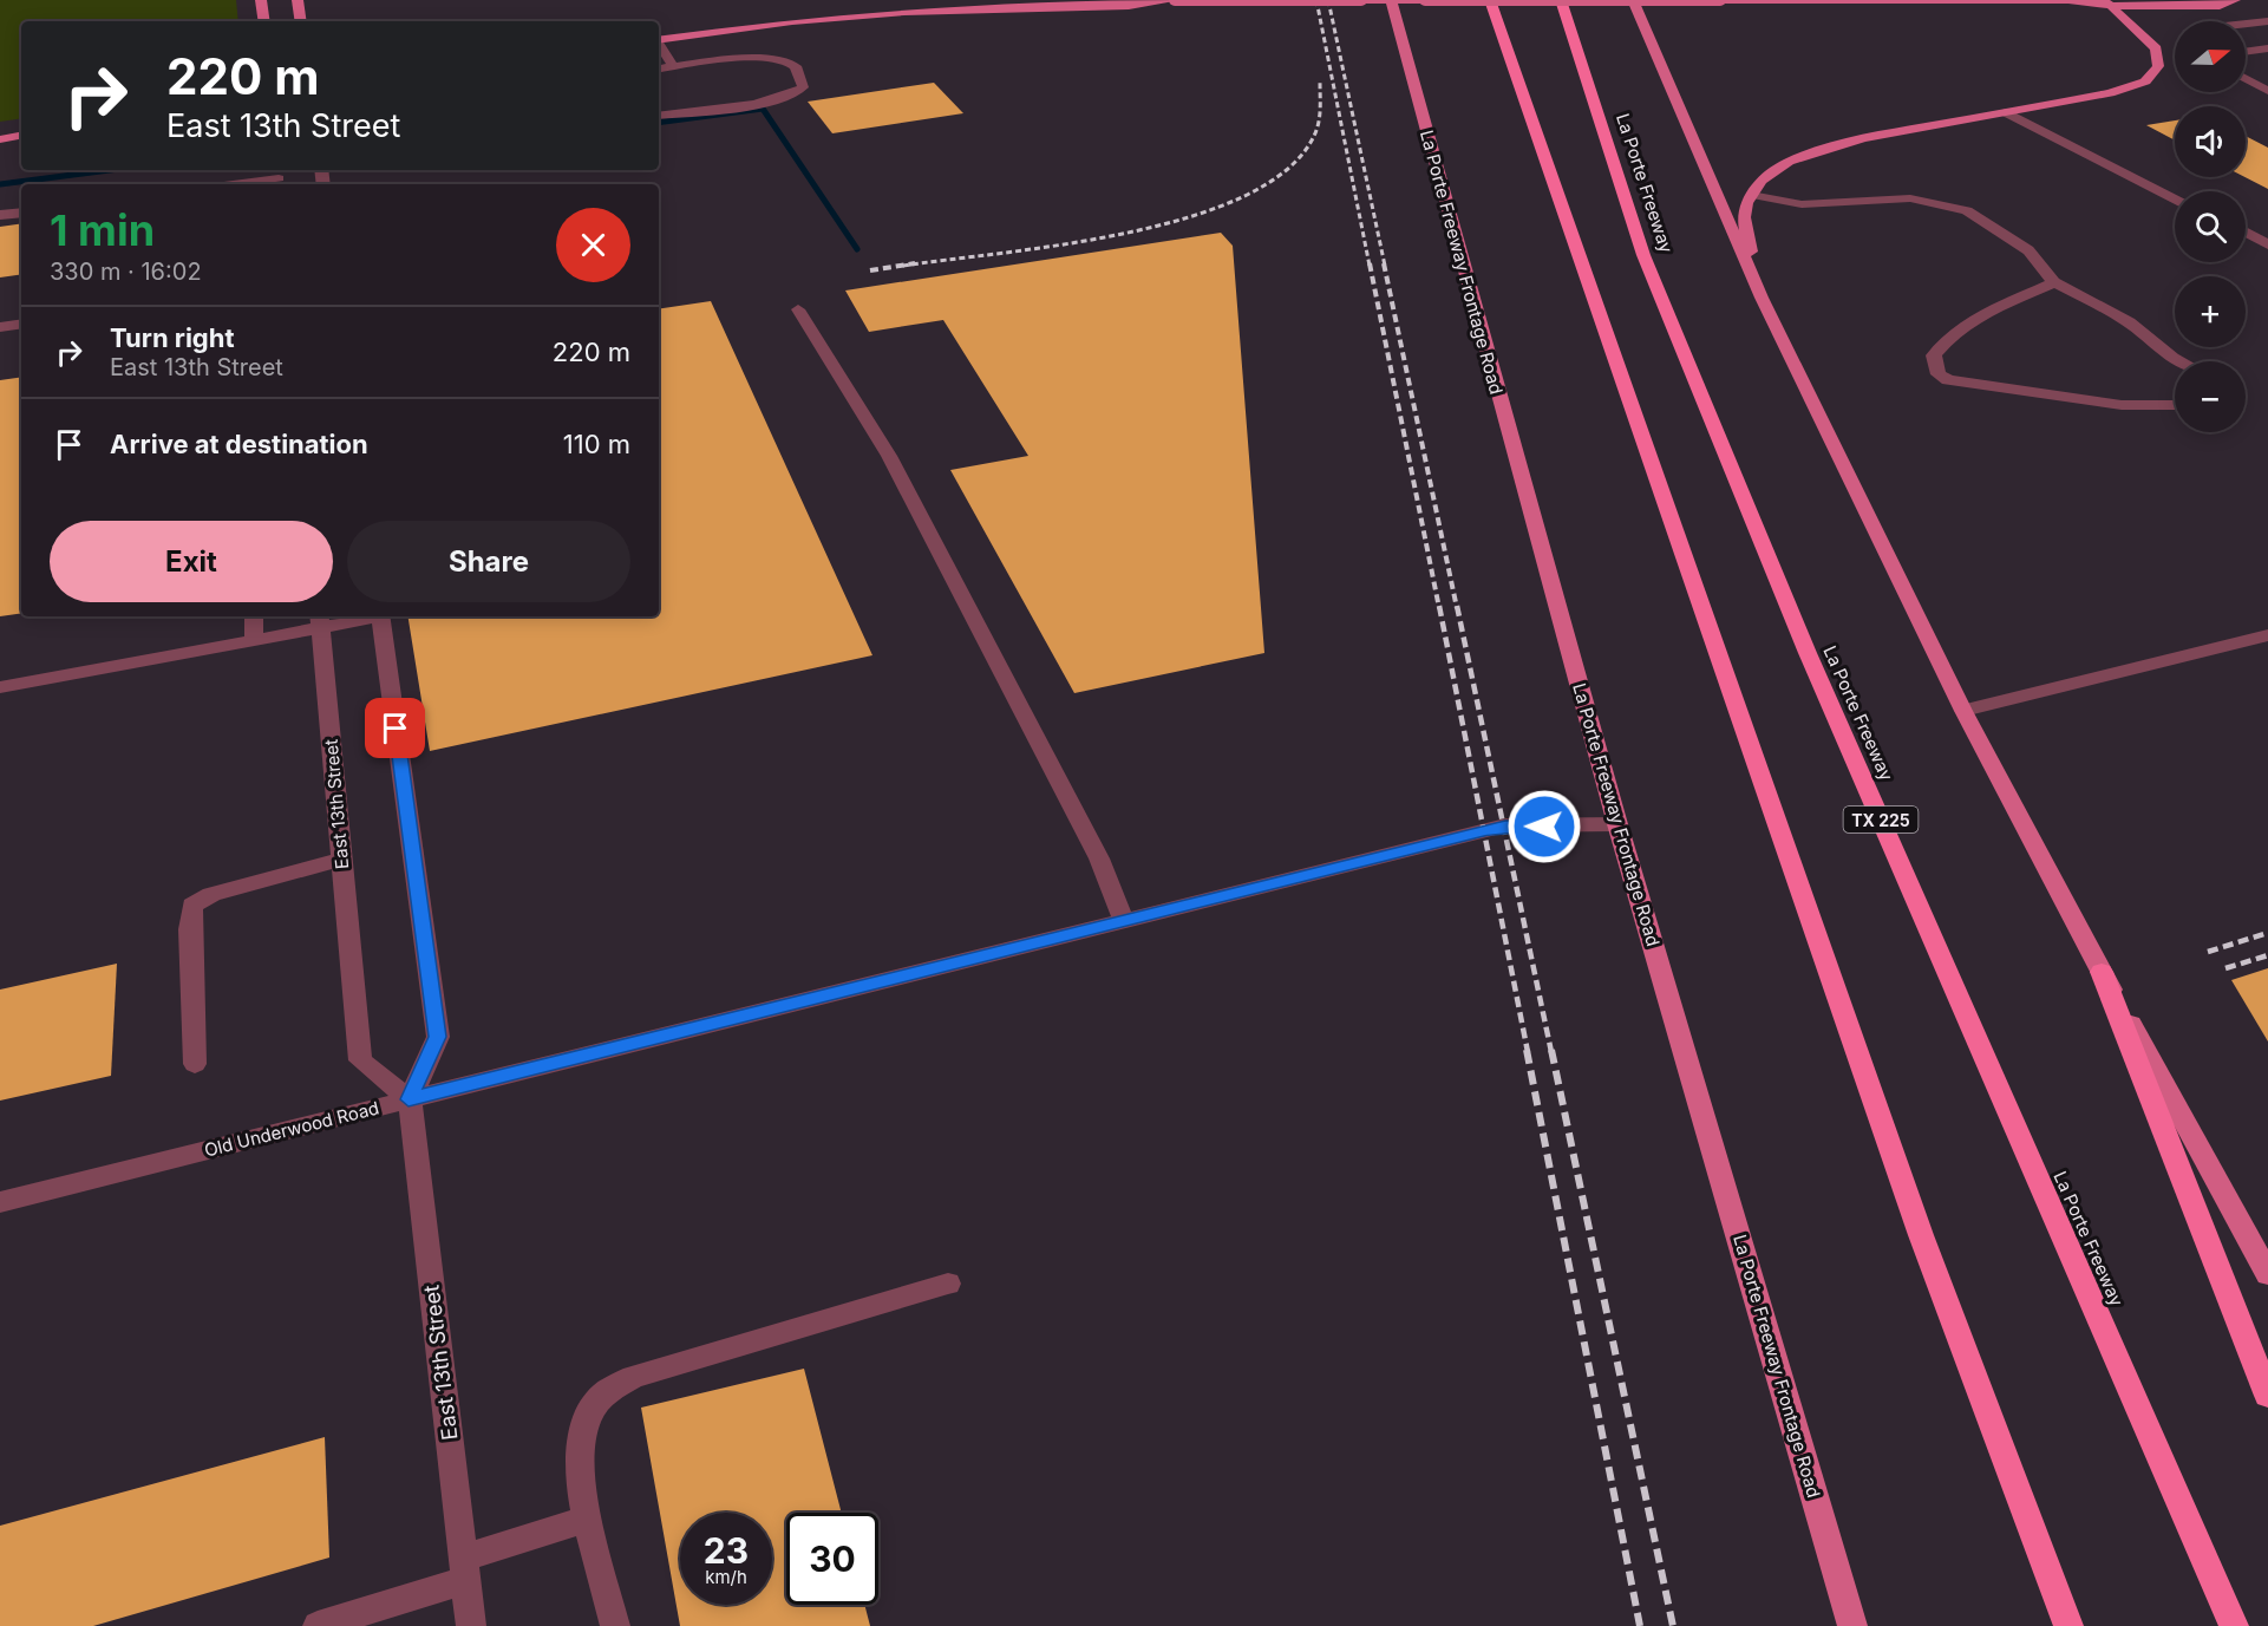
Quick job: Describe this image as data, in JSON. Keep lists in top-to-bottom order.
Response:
{
  "streets": {
    "highway": ["La Porte Freeway", "TX 225"],
    "main road": ["La Porte Freeway Frontage Road"],
    "street": ["East 13th Street", "Old Underwood Road"]
  },
  "crossings": [
    ["La Porte Freeway Frontage Road", "Old Underwood Road"],
    ["East 13th Street", "Old Underwood Road"]
  ],
  "north": "right",
  "page": {
    "map_buttons": ["+", "−"],
    "turn": ["220 m", "East 13th Street"],
    "heading": ["1 min", "330 m · 16:02"],
    "list": [
      {
        "name": "Turn right",
        "note": "East 13th Street",
        "value": "220 m"
      },
      {
        "name": "Arrive at destination",
        "value": "110 m"
      }
    ],
    "buttons": ["Exit", "Share"],
    "speed": "23 km/h",
    "limit": "30"
  }
}
